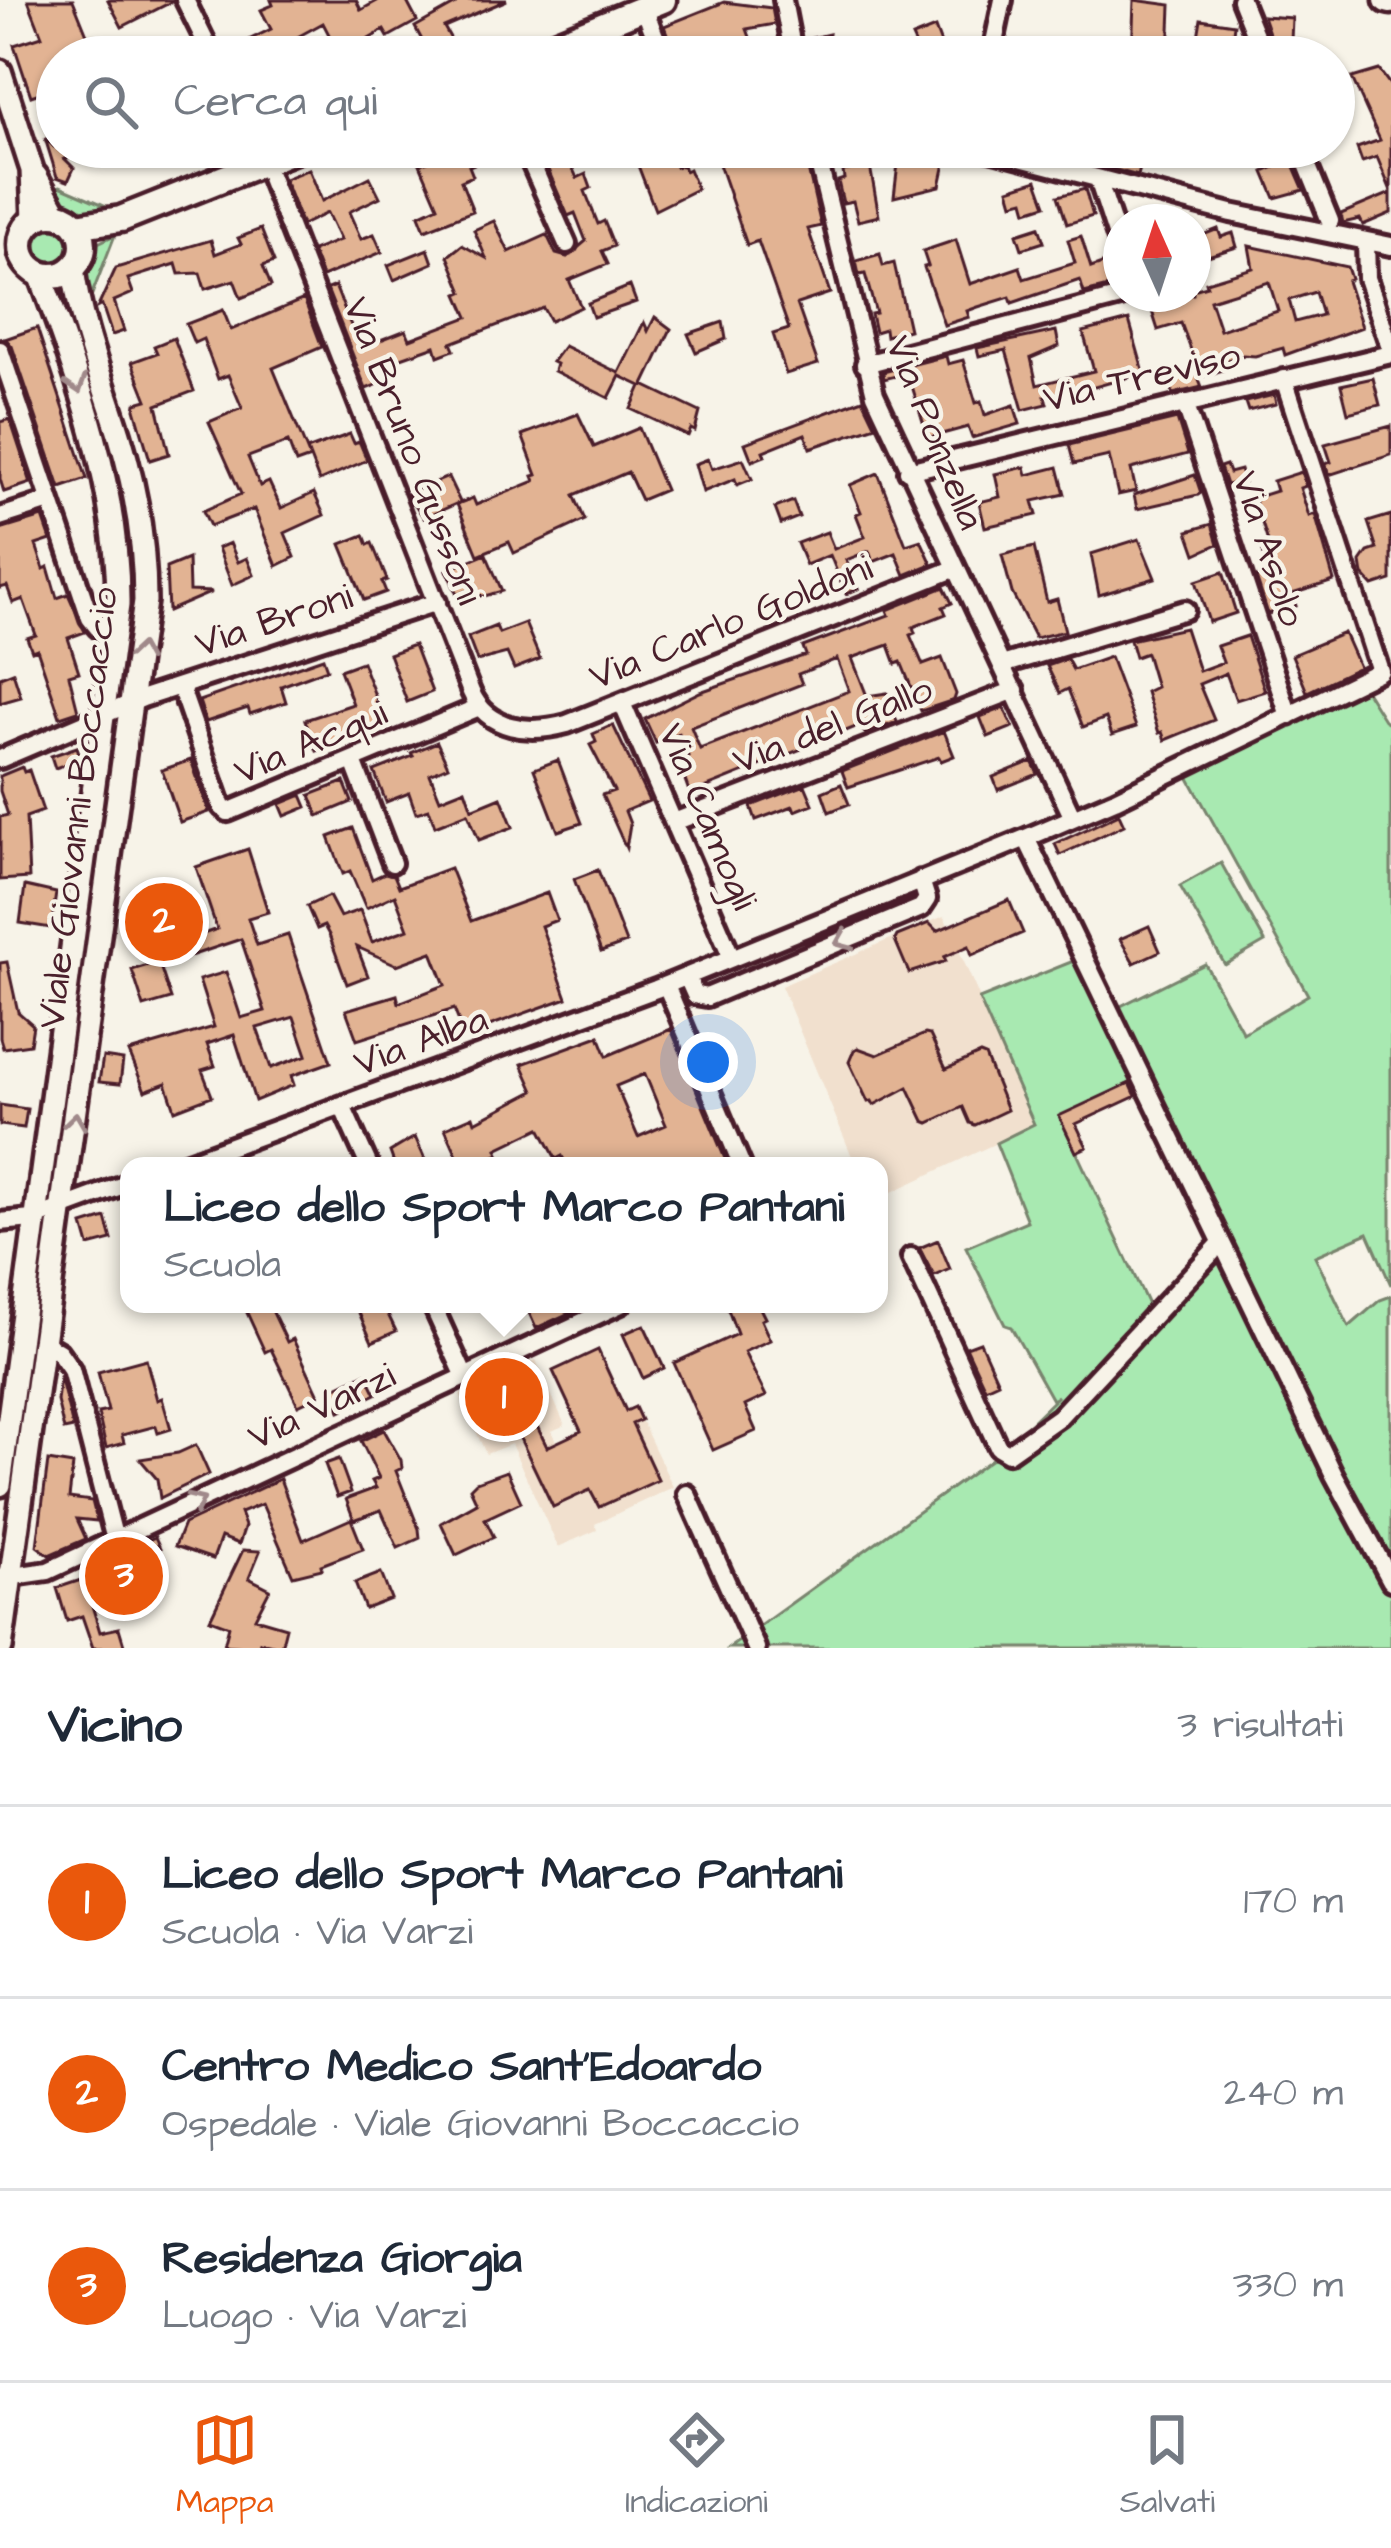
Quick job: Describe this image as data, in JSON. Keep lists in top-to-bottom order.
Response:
{
  "streets": {
    "street": [
      "Via Treviso",
      "Via Ponzella",
      "Via Bruno Gussoni",
      "Via Asolo",
      "Via Broni",
      "Via Carlo Goldoni",
      "Via del Gallo",
      "Via Acqui",
      "Viale Giovanni Boccaccio",
      "Via Camogli",
      "Via Alba",
      "Via Varzi"
    ]
  },
  "crossings": [
    ["Via Treviso", "Via Ponzella"],
    ["Via Treviso", "Via Asolo"],
    ["Via Treviso", "Via Alba"],
    ["Via Ponzella", "Via Carlo Goldoni"],
    ["Via Ponzella", "Via del Gallo"],
    ["Via Ponzella", "Via Alba"],
    ["Via Bruno Gussoni", "Via Broni"],
    ["Via Bruno Gussoni", "Via Carlo Goldoni"],
    ["Via Bruno Gussoni", "Via Acqui"],
    ["Via Asolo", "Via Alba"],
    ["Via Broni", "Via Acqui"],
    ["Via Broni", "Viale Giovanni Boccaccio"],
    ["Via Carlo Goldoni", "Via Acqui"],
    ["Via Carlo Goldoni", "Via Camogli"],
    ["Via del Gallo", "Via Camogli"],
    ["Viale Giovanni Boccaccio", "Via Varzi"],
    ["Via Camogli", "Via Alba"]
  ],
  "one_way": ["Via Varzi"],
  "north": "top",
  "page": {
    "search": "Cerca qui",
    "pins": ["2", "1", "3"],
    "popup": ["Liceo dello Sport Marco Pantani", "Scuola"],
    "heading": ["Vicino", "3 risultati"],
    "list": [
      {
        "mark": "1",
        "name": "Liceo dello Sport Marco Pantani",
        "note": "Scuola · Via Varzi",
        "value": "170 m"
      },
      {
        "mark": "2",
        "name": "Centro Medico Sant'Edoardo",
        "note": "Ospedale · Viale Giovanni Boccaccio",
        "value": "240 m"
      },
      {
        "mark": "3",
        "name": "Residenza Giorgia",
        "note": "Luogo · Via Varzi",
        "value": "330 m"
      }
    ],
    "nav": ["Mappa", "Indicazioni", "Salvati"]
  }
}
